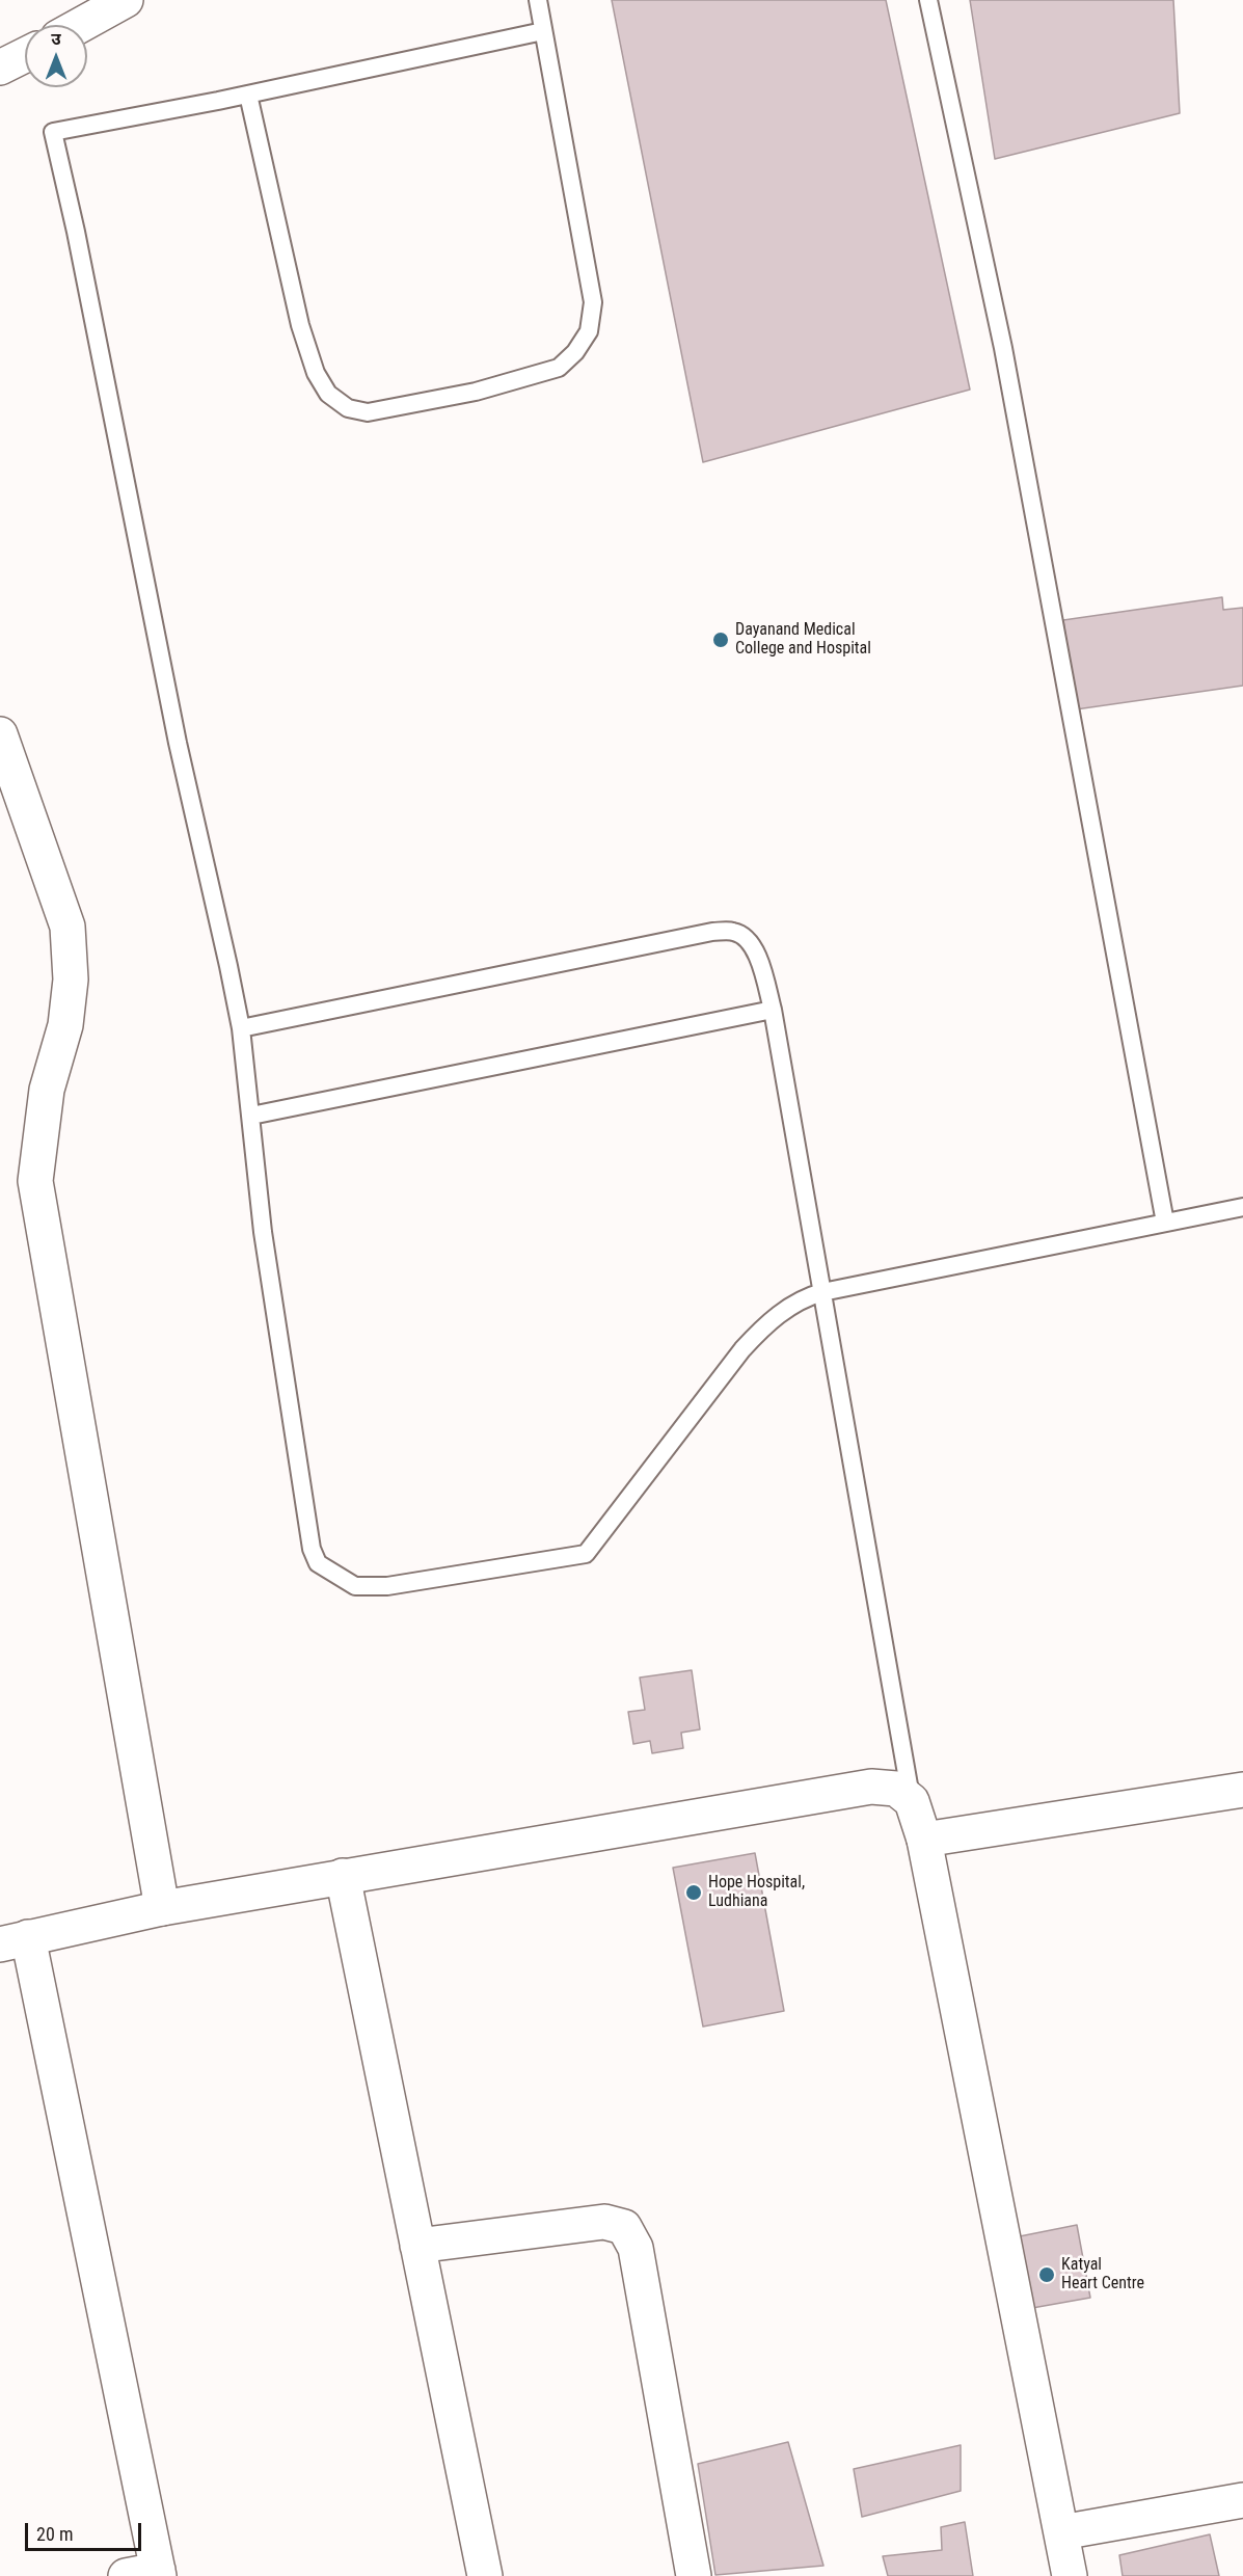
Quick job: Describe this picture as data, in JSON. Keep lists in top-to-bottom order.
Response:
{
  "places": ["Dayanand Medical College and Hospital", "Hope Hospital, Ludhiana", "Katyal Heart Centre"],
  "scale_bar": "20 m",
  "north": "top"
}
